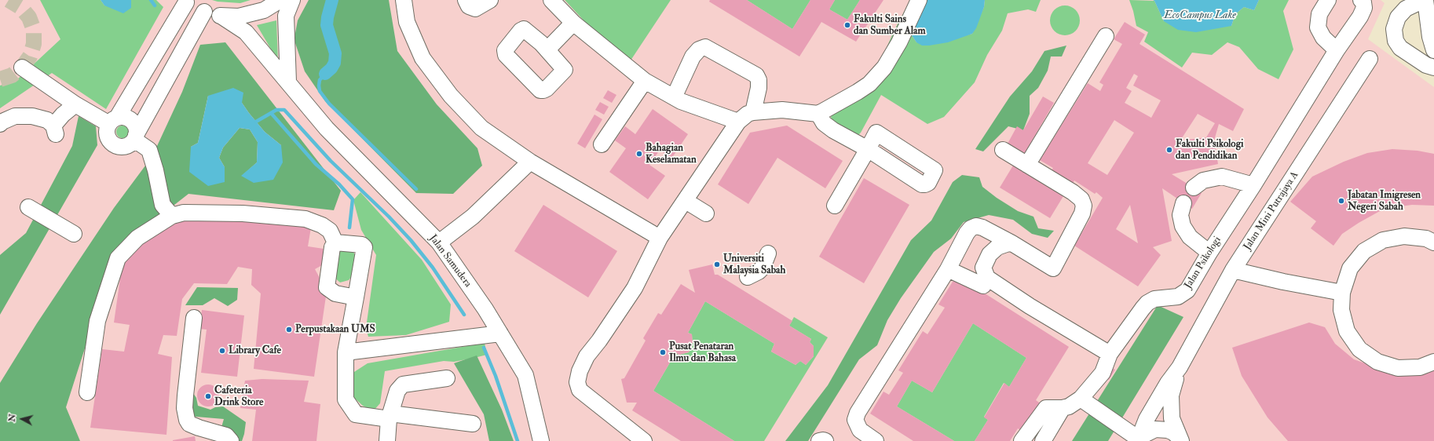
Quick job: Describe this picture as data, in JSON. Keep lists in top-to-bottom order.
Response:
{
  "streets": {
    "street": ["Jalan Mini Putrajaya A", "Jalan Samudera", "Jalan Psikologi"]
  },
  "water": ["EcoCampus Lake"],
  "places": [
    "Fakulti Sains dan Sumber Alam",
    "Fakulti Psikologi dan Pendidikan",
    "Bahagian Keselamatan",
    "Jabatan Imigresen Negeri Sabah",
    "Universiti Malaysia Sabah",
    "Perpustakaan UMS",
    "Library Cafe",
    "Pusat Penataran Ilmu dan Bahasa",
    "Cafeteria Drink Store"
  ],
  "north": "left"
}
